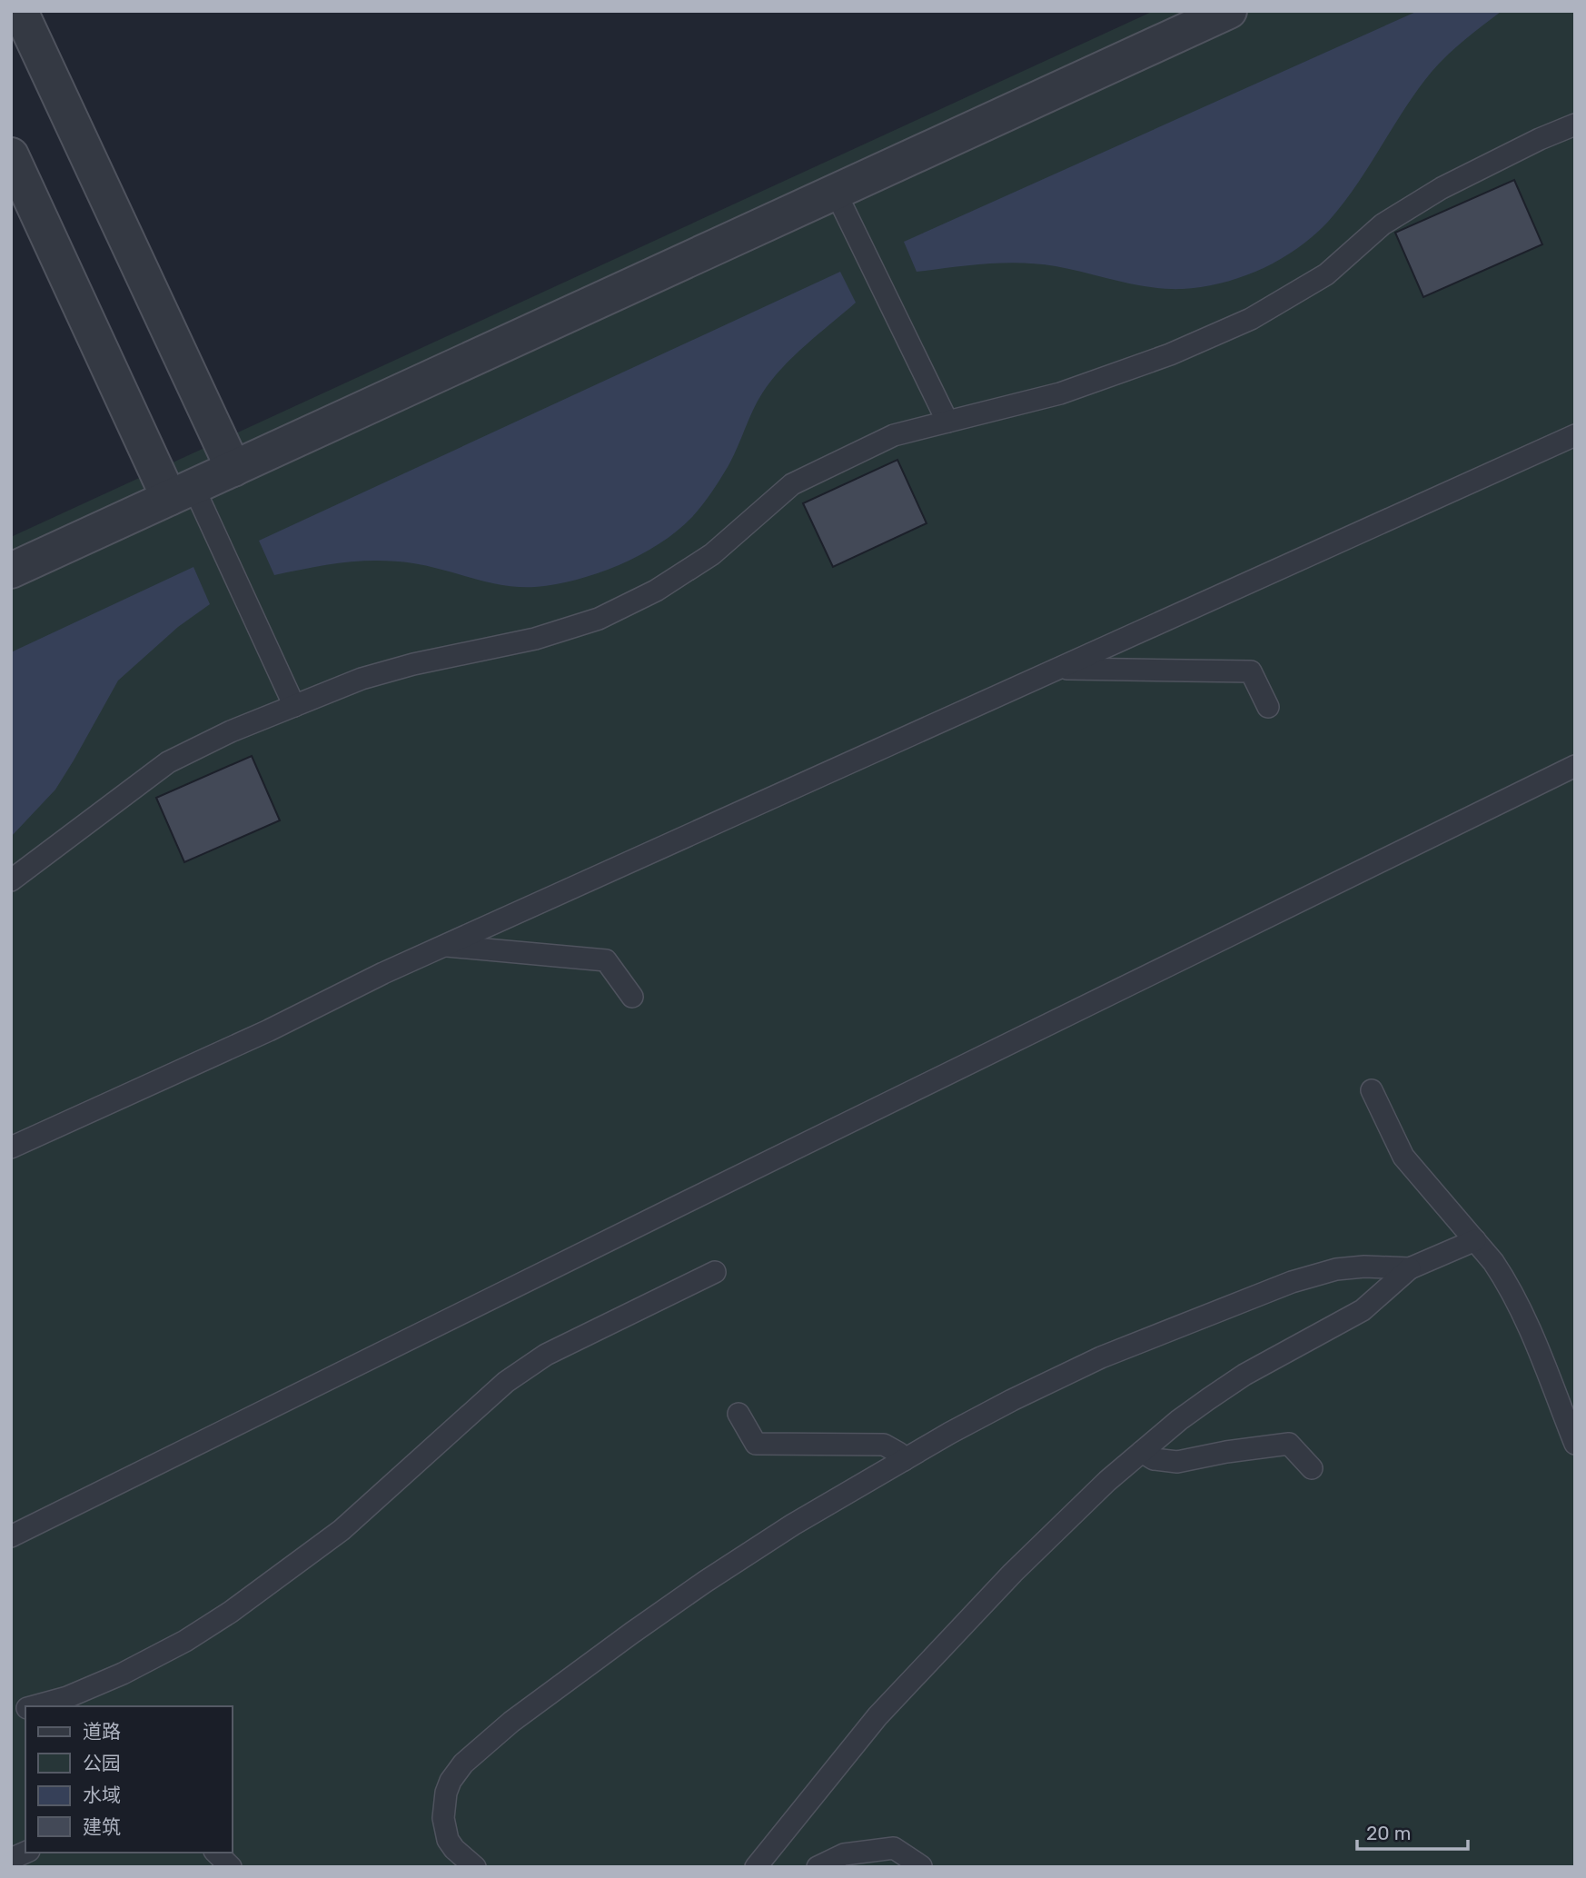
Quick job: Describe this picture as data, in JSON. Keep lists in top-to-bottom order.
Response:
{
  "legend": [
    "道路",
    "公园",
    "水域",
    "建筑"
  ],
  "scale_bar": "20 m"
}
